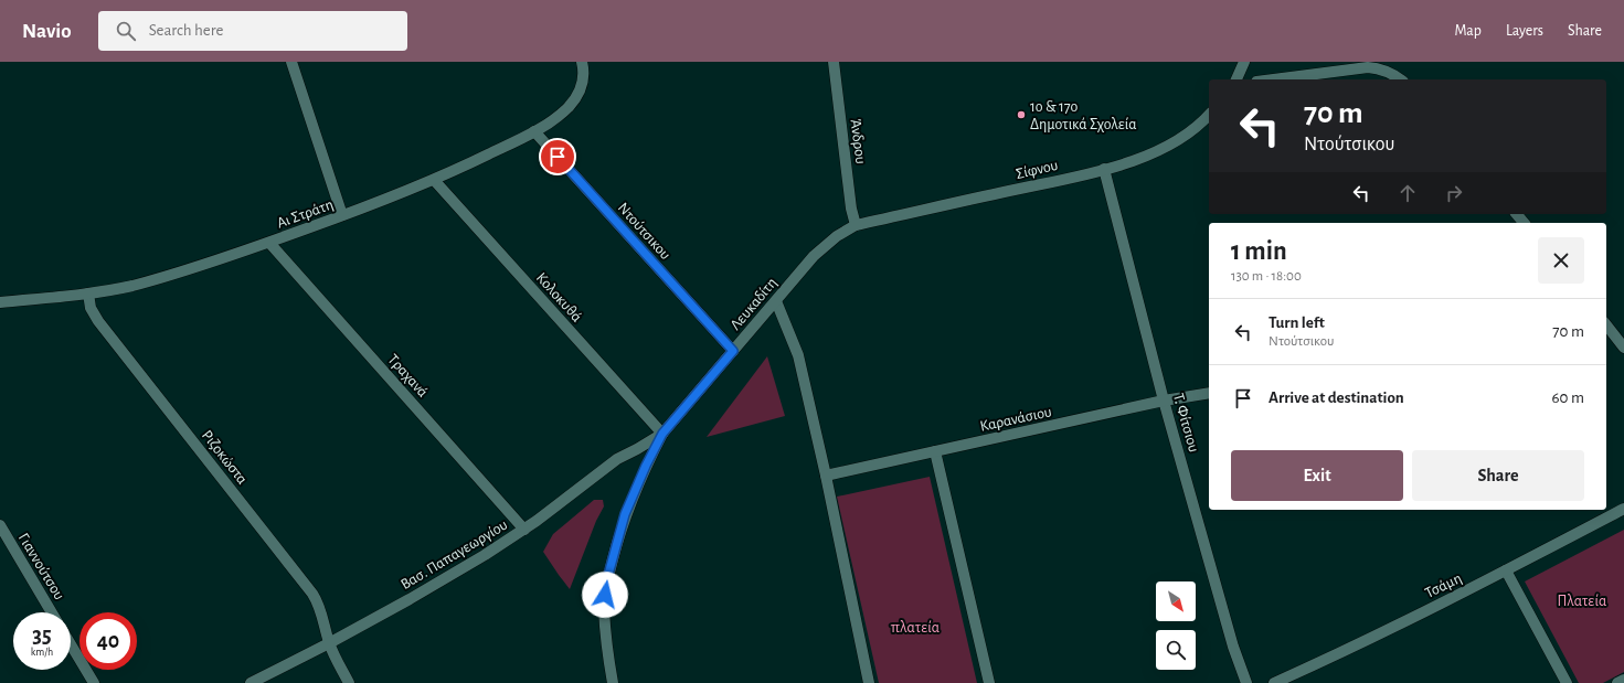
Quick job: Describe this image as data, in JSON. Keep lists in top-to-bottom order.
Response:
{
  "streets": {
    "street": [
      "Άνδρου",
      "Σίφνου",
      "Αι Στράτη",
      "Ντούτσικου",
      "Κολοκυθά",
      "Λευκαδίτη",
      "Τραχανά",
      "Καρανάσιου",
      "Τ. Φίτσιου",
      "Ριζοκώστα",
      "Βασ. Παπαγεωργίου",
      "Γιαννούτσου",
      "Τσάμη"
    ]
  },
  "crossings": [
    ["Άνδρου", "Σίφνου"],
    ["Άνδρου", "Λευκαδίτη"],
    ["Σίφνου", "Λευκαδίτη"],
    ["Σίφνου", "Τ. Φίτσιου"],
    ["Αι Στράτη", "Ντούτσικου"],
    ["Αι Στράτη", "Κολοκυθά"],
    ["Αι Στράτη", "Τραχανά"],
    ["Αι Στράτη", "Ριζοκώστα"],
    ["Ντούτσικου", "Λευκαδίτη"],
    ["Κολοκυθά", "Λευκαδίτη"],
    ["Κολοκυθά", "Βασ. Παπαγεωργίου"],
    ["Λευκαδίτη", "Βασ. Παπαγεωργίου"],
    ["Τραχανά", "Βασ. Παπαγεωργίου"],
    ["Καρανάσιου", "Τ. Φίτσιου"],
    ["Ριζοκώστα", "Βασ. Παπαγεωργίου"]
  ],
  "parks": ["Πλατεία", "πλατεία"],
  "places": ["1ο & 17ο Δημοτικά Σχολεία"],
  "north": "bottom right",
  "page": {
    "header": "Navio",
    "search": "Search here",
    "nav": ["Map", "Layers", "Share"],
    "turn": ["70 m", "Ντούτσικου"],
    "heading": ["1 min", "130 m · 18:00"],
    "list": [
      {
        "name": "Turn left",
        "note": "Ντούτσικου",
        "value": "70 m"
      },
      {
        "name": "Arrive at destination",
        "value": "60 m"
      }
    ],
    "buttons": ["Exit", "Share"],
    "speed": "35 km/h",
    "limit": "40"
  }
}
